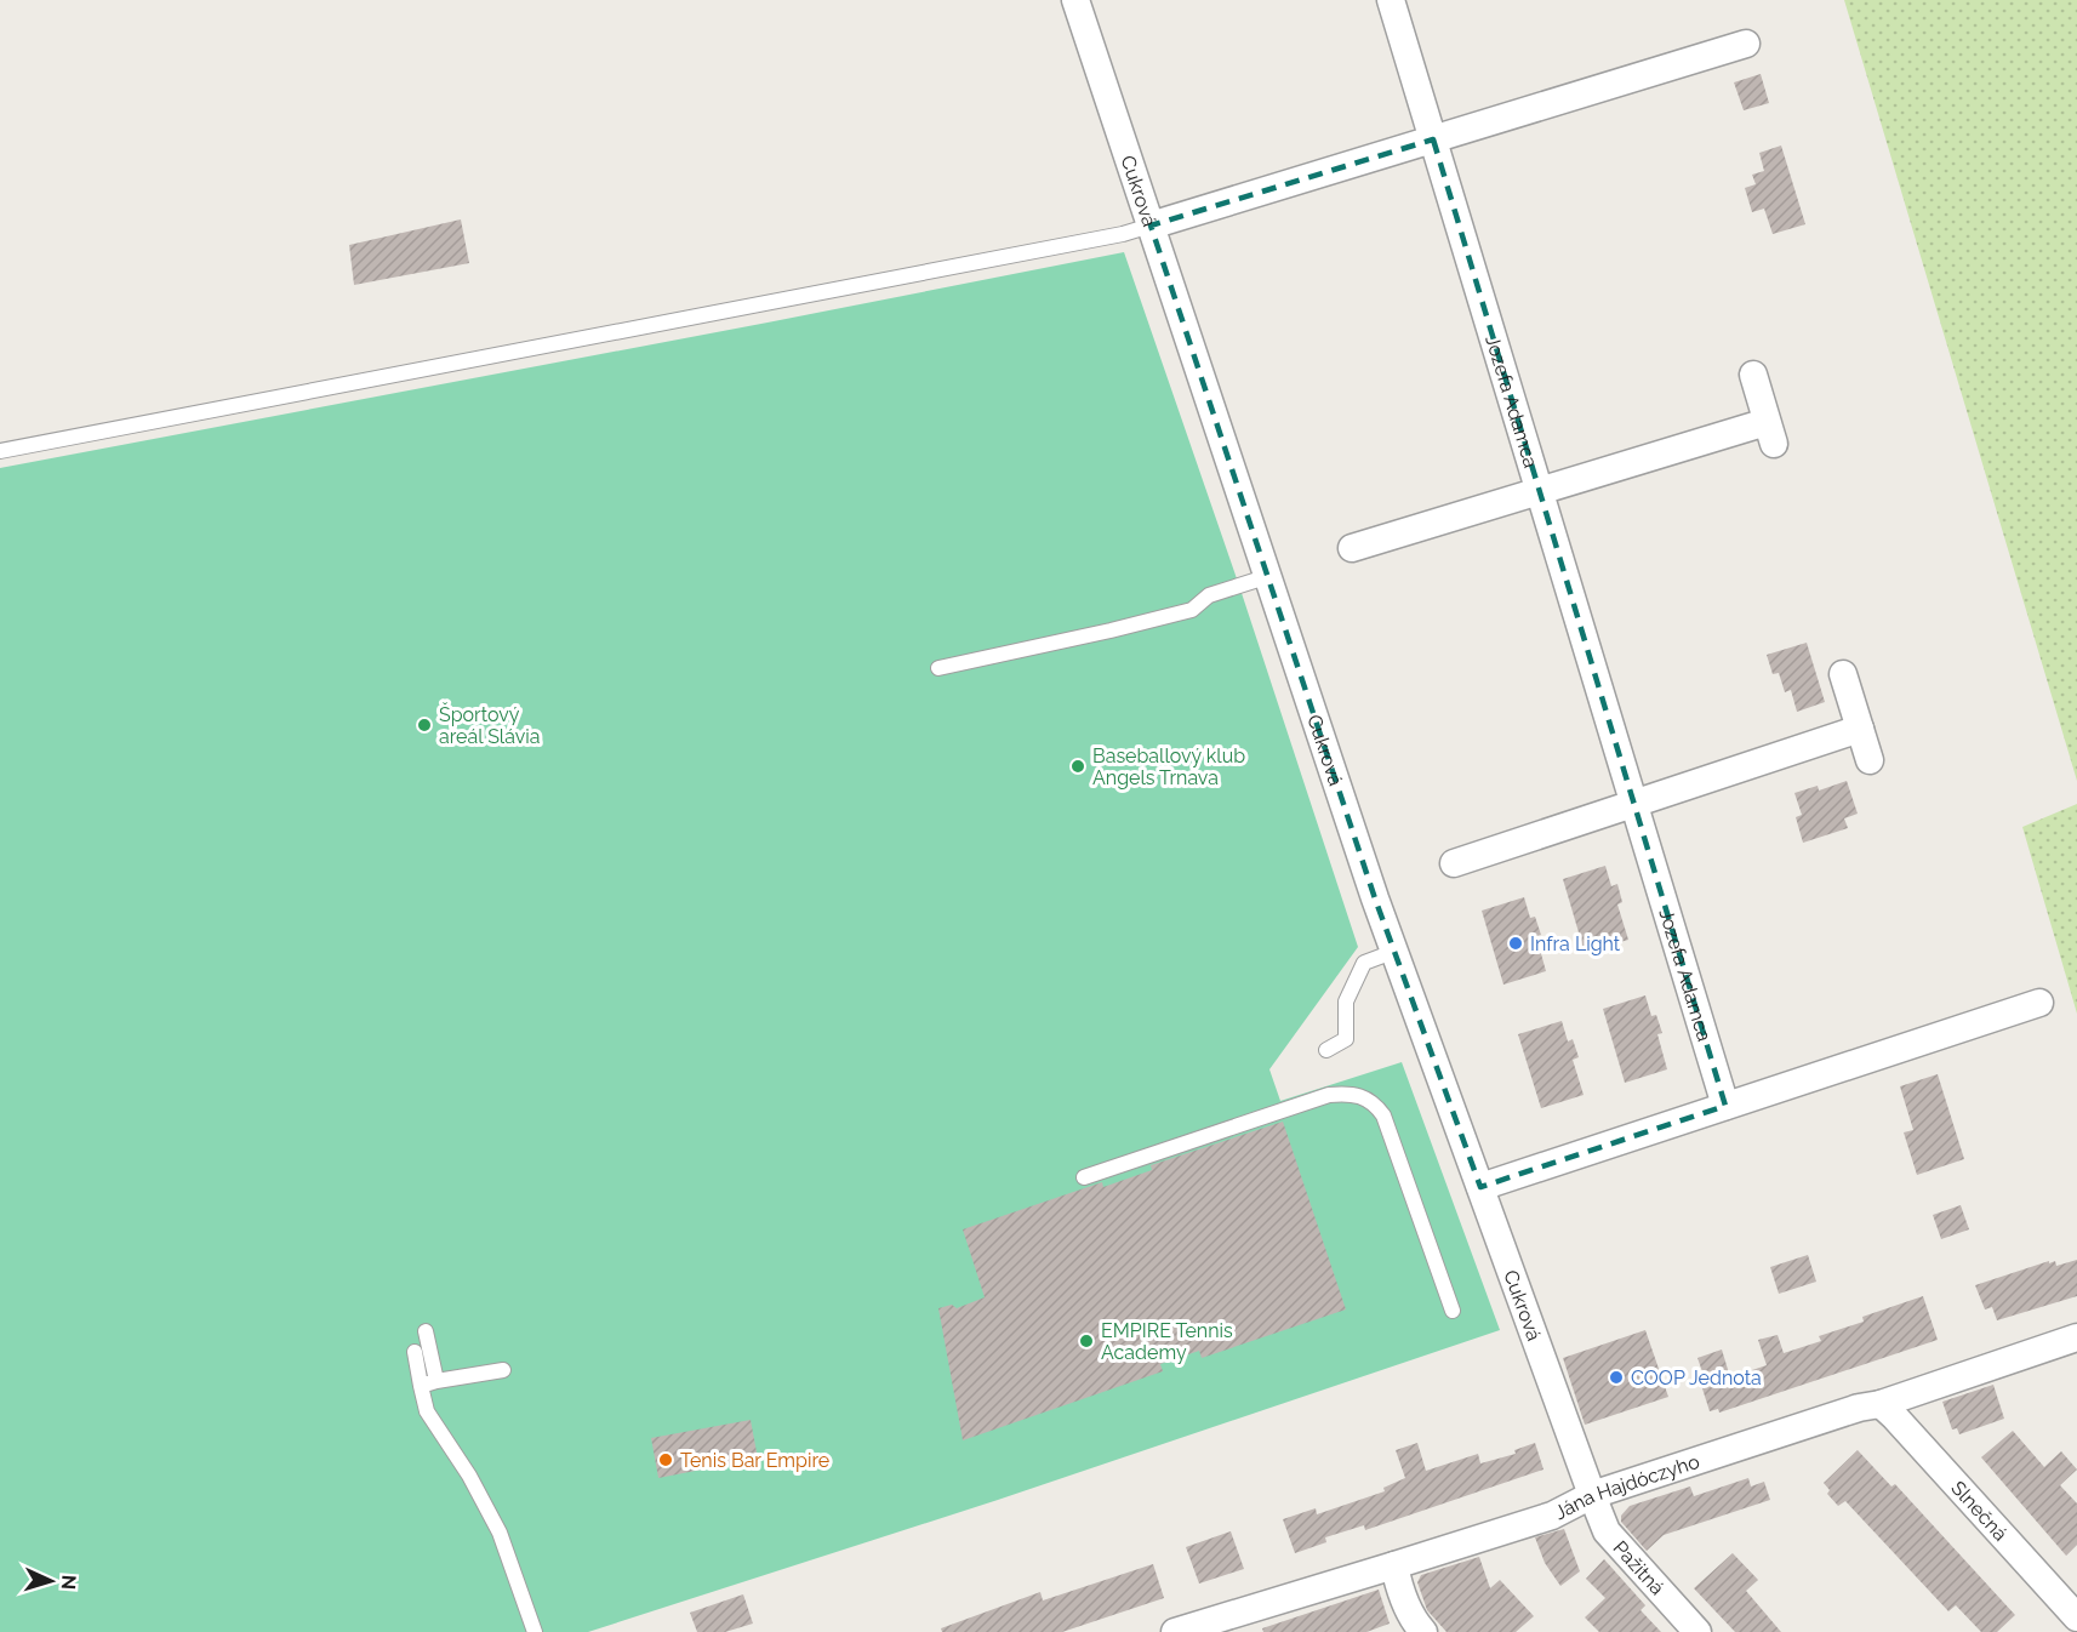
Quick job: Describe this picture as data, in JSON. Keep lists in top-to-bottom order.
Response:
{
  "streets": {
    "street": [
      "Cukrová",
      "Jozefa Adamca",
      "Jána Hajdóczyho",
      "Slnečná",
      "Pažitná"
    ]
  },
  "crossings": [
    ["Cukrová", "Jána Hajdóczyho"],
    ["Cukrová", "Pažitná"],
    ["Jána Hajdóczyho", "Slnečná"],
    ["Jána Hajdóczyho", "Pažitná"]
  ],
  "places": [
    "Športový areál Slávia",
    "Baseballový klub Angels Trnava",
    "Infra Light",
    "EMPIRE Tennis Academy",
    "COOP Jednota",
    "Tenis Bar Empire"
  ],
  "north": "right"
}
